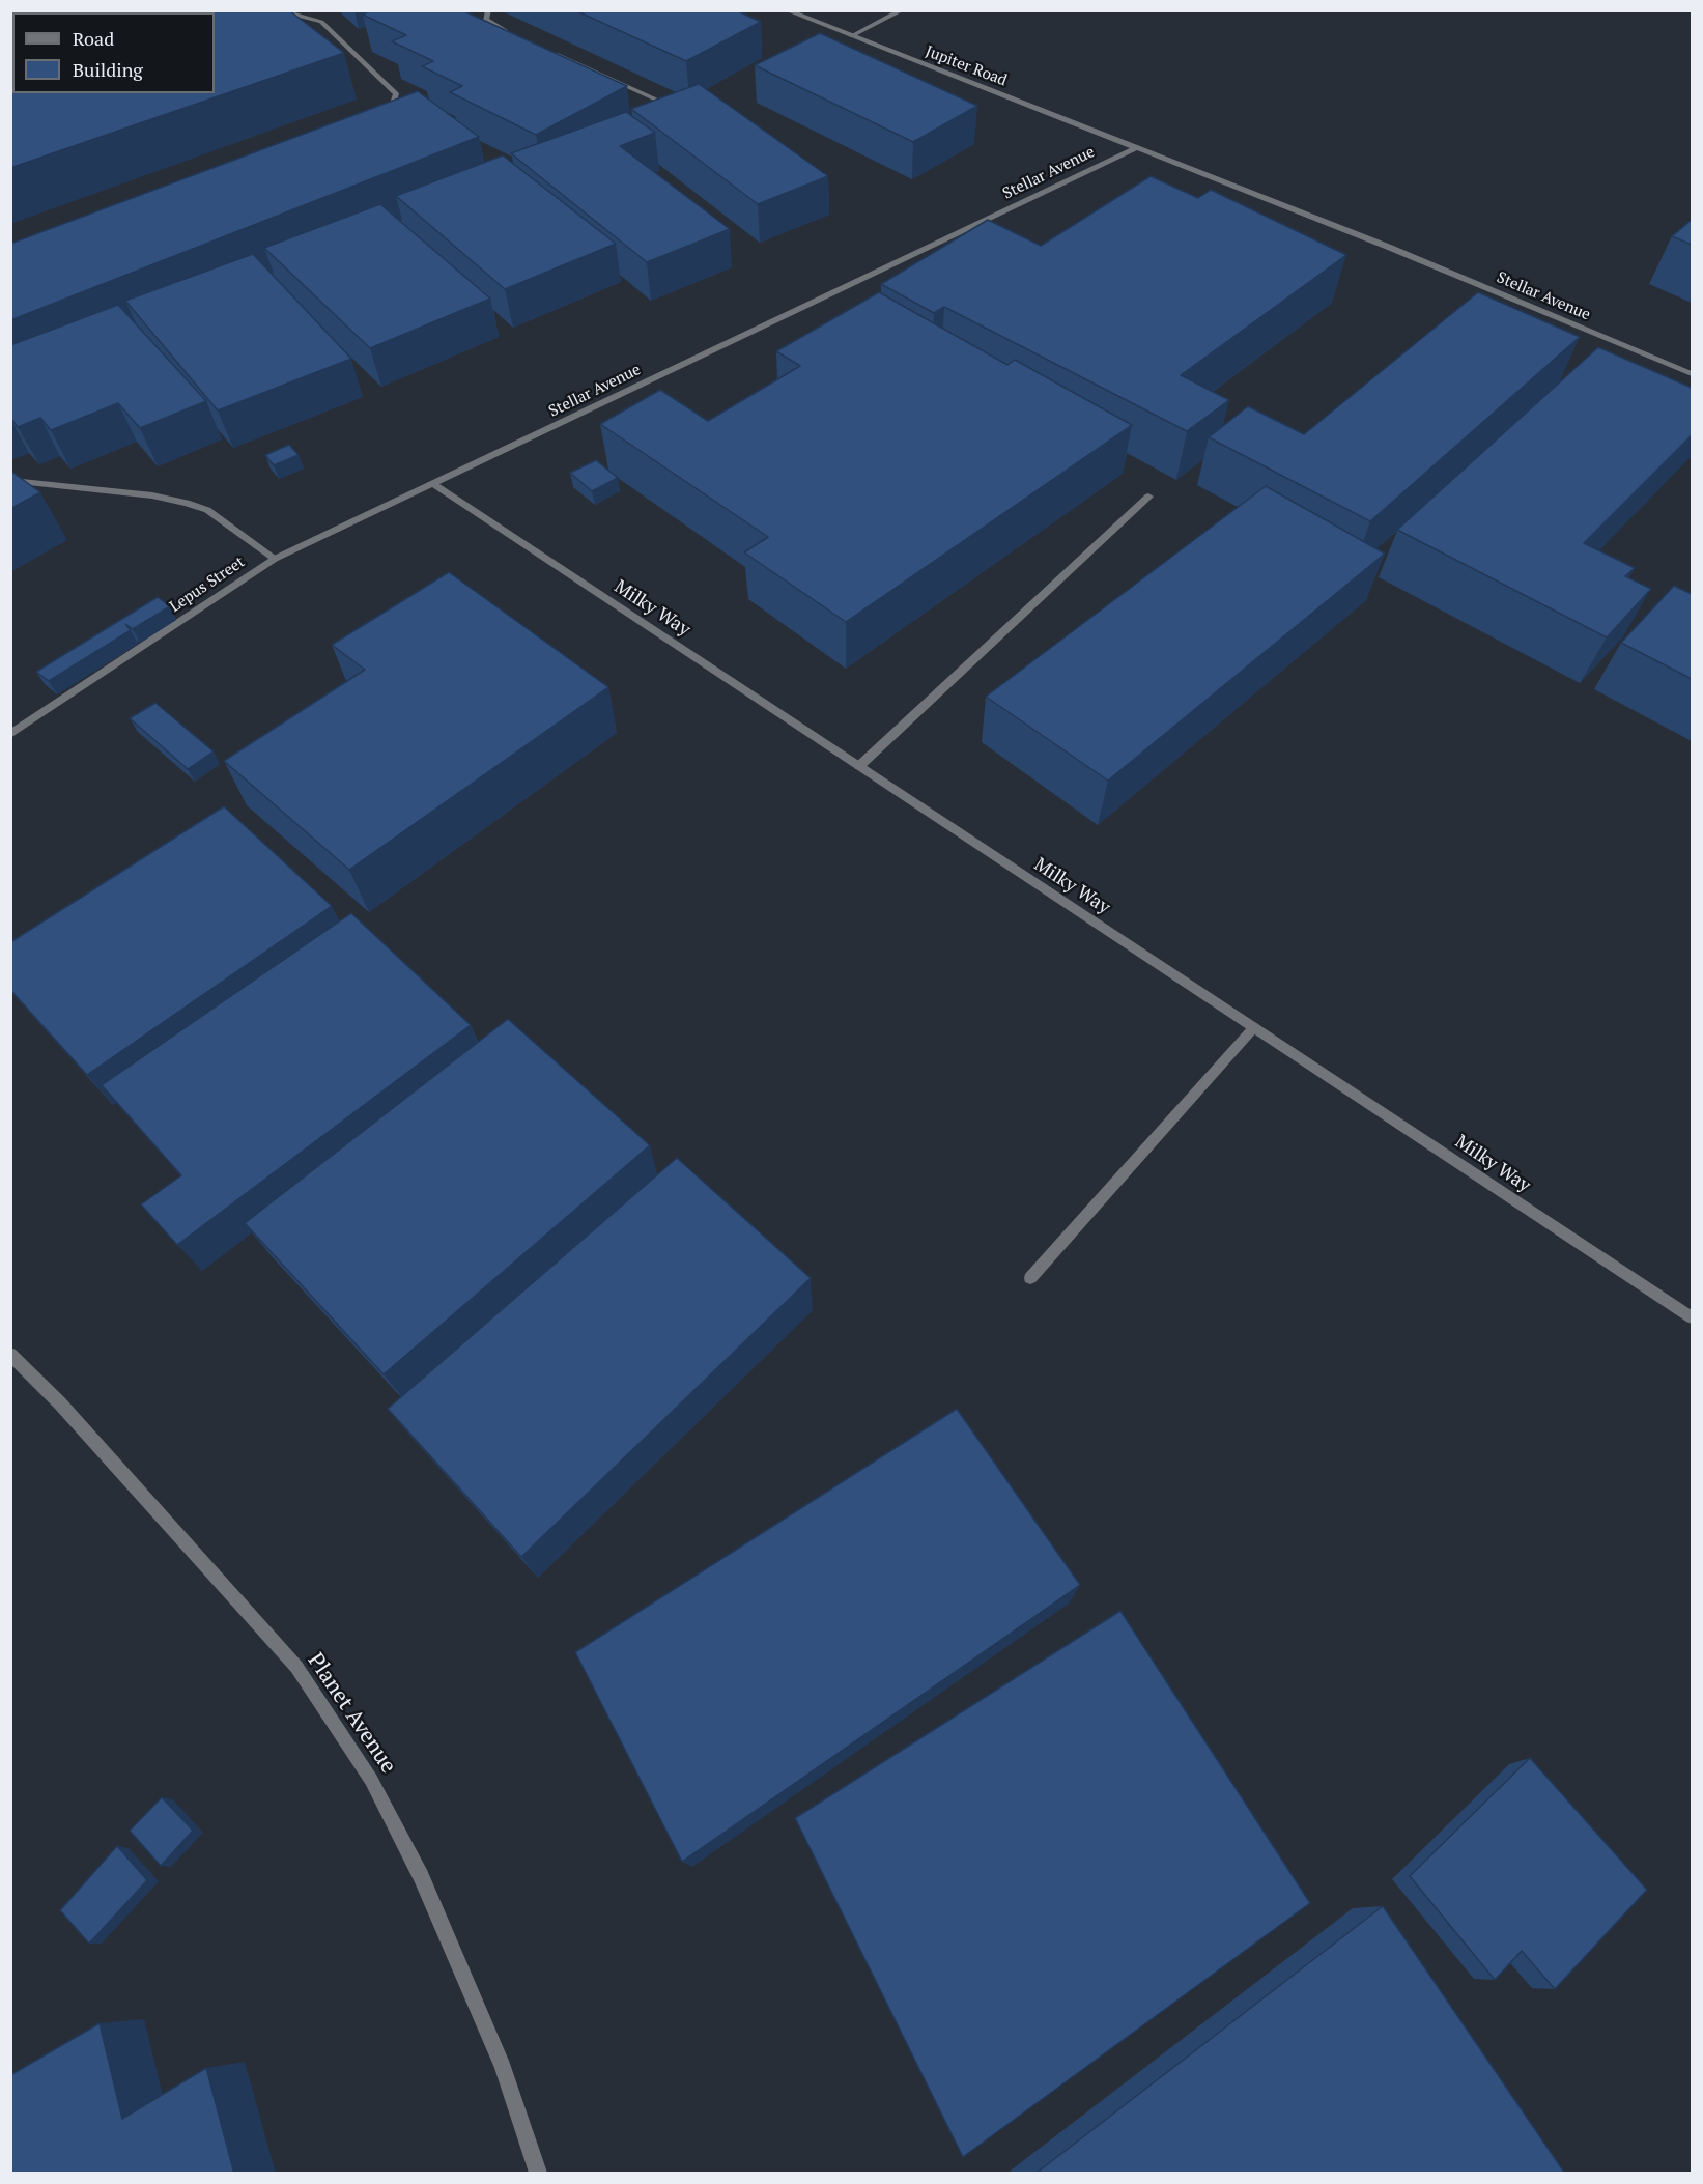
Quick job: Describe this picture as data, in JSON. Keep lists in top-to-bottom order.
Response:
{
  "streets": {
    "street": [
      "Jupiter Road",
      "Stellar Avenue",
      "Lepus Street",
      "Milky Way",
      "Planet Avenue"
    ]
  },
  "crossings": [
    ["Jupiter Road", "Stellar Avenue"],
    ["Stellar Avenue", "Lepus Street"],
    ["Stellar Avenue", "Milky Way"],
    ["Lepus Street", "Milky Way"]
  ],
  "legend": ["Road", "Building"]
}
